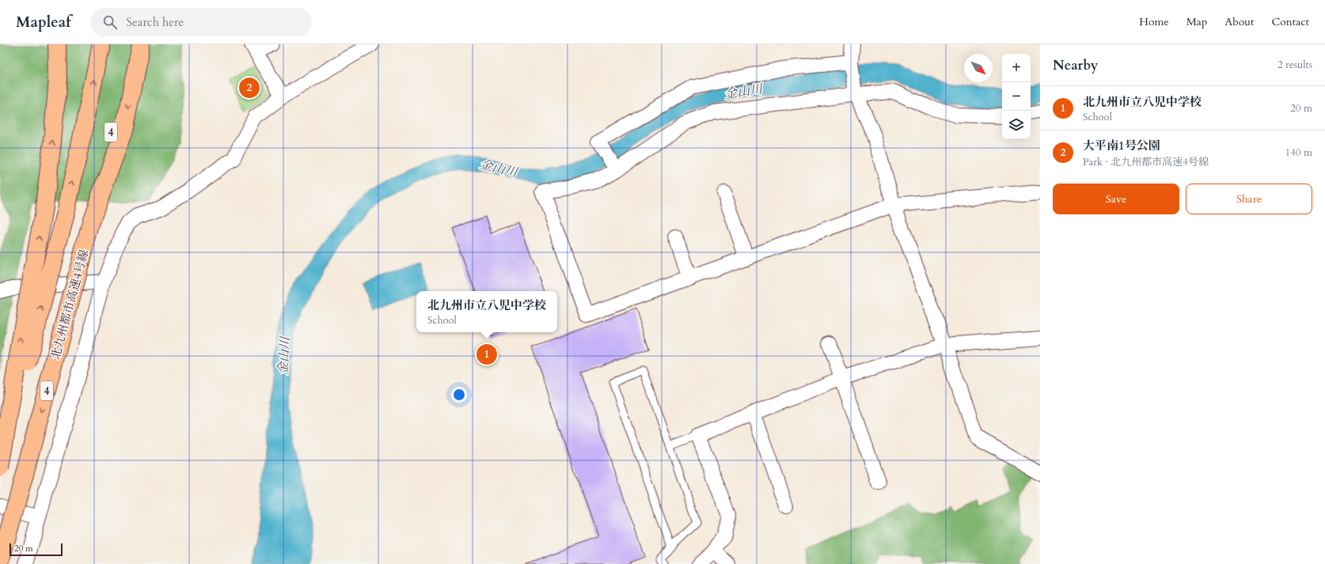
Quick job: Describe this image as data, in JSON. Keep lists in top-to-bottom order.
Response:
{
  "streets": {
    "highway": ["4", "北九州都市高速4号線"]
  },
  "water": ["金山川"],
  "scale_bar": "20 m",
  "north": "bottom right",
  "page": {
    "header": "Mapleaf",
    "search": "Search here",
    "nav": [
      "Home",
      "Map",
      "About",
      "Contact"
    ],
    "heading": ["Nearby", "2 results"],
    "map_buttons": ["+", "−"],
    "pins": ["2", "1"],
    "list": [
      {
        "mark": "1",
        "name": "北九州市立八児中学校",
        "note": "School",
        "value": "20 m"
      },
      {
        "mark": "2",
        "name": "大平南1号公園",
        "note": "Park · 北九州都市高速4号線",
        "value": "140 m"
      }
    ],
    "buttons": ["Save", "Share"],
    "popup": ["北九州市立八児中学校", "School"],
    "scale": "20 m"
  }
}
